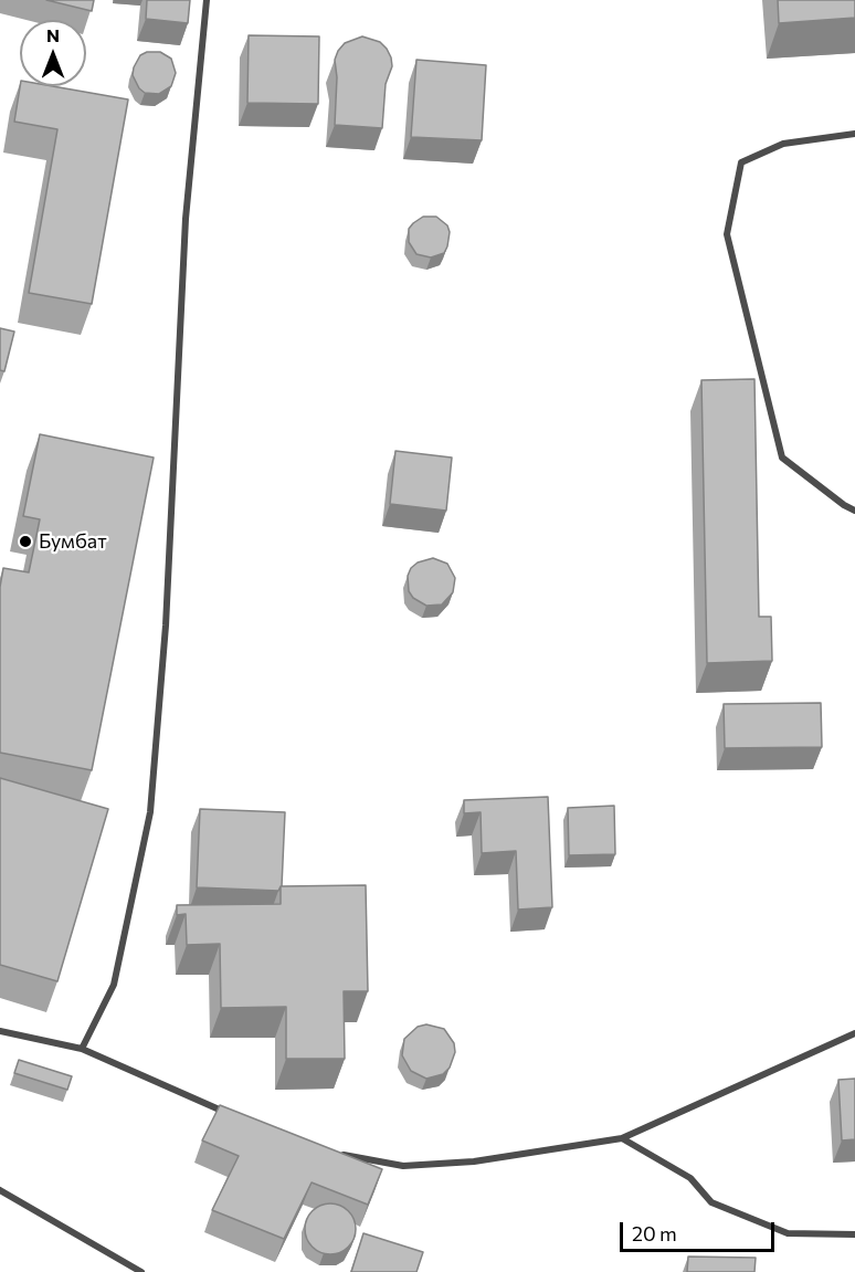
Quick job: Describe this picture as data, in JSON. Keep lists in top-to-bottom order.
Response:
{
  "places": ["Бумбат"],
  "scale_bar": "20 m",
  "north": "top"
}
